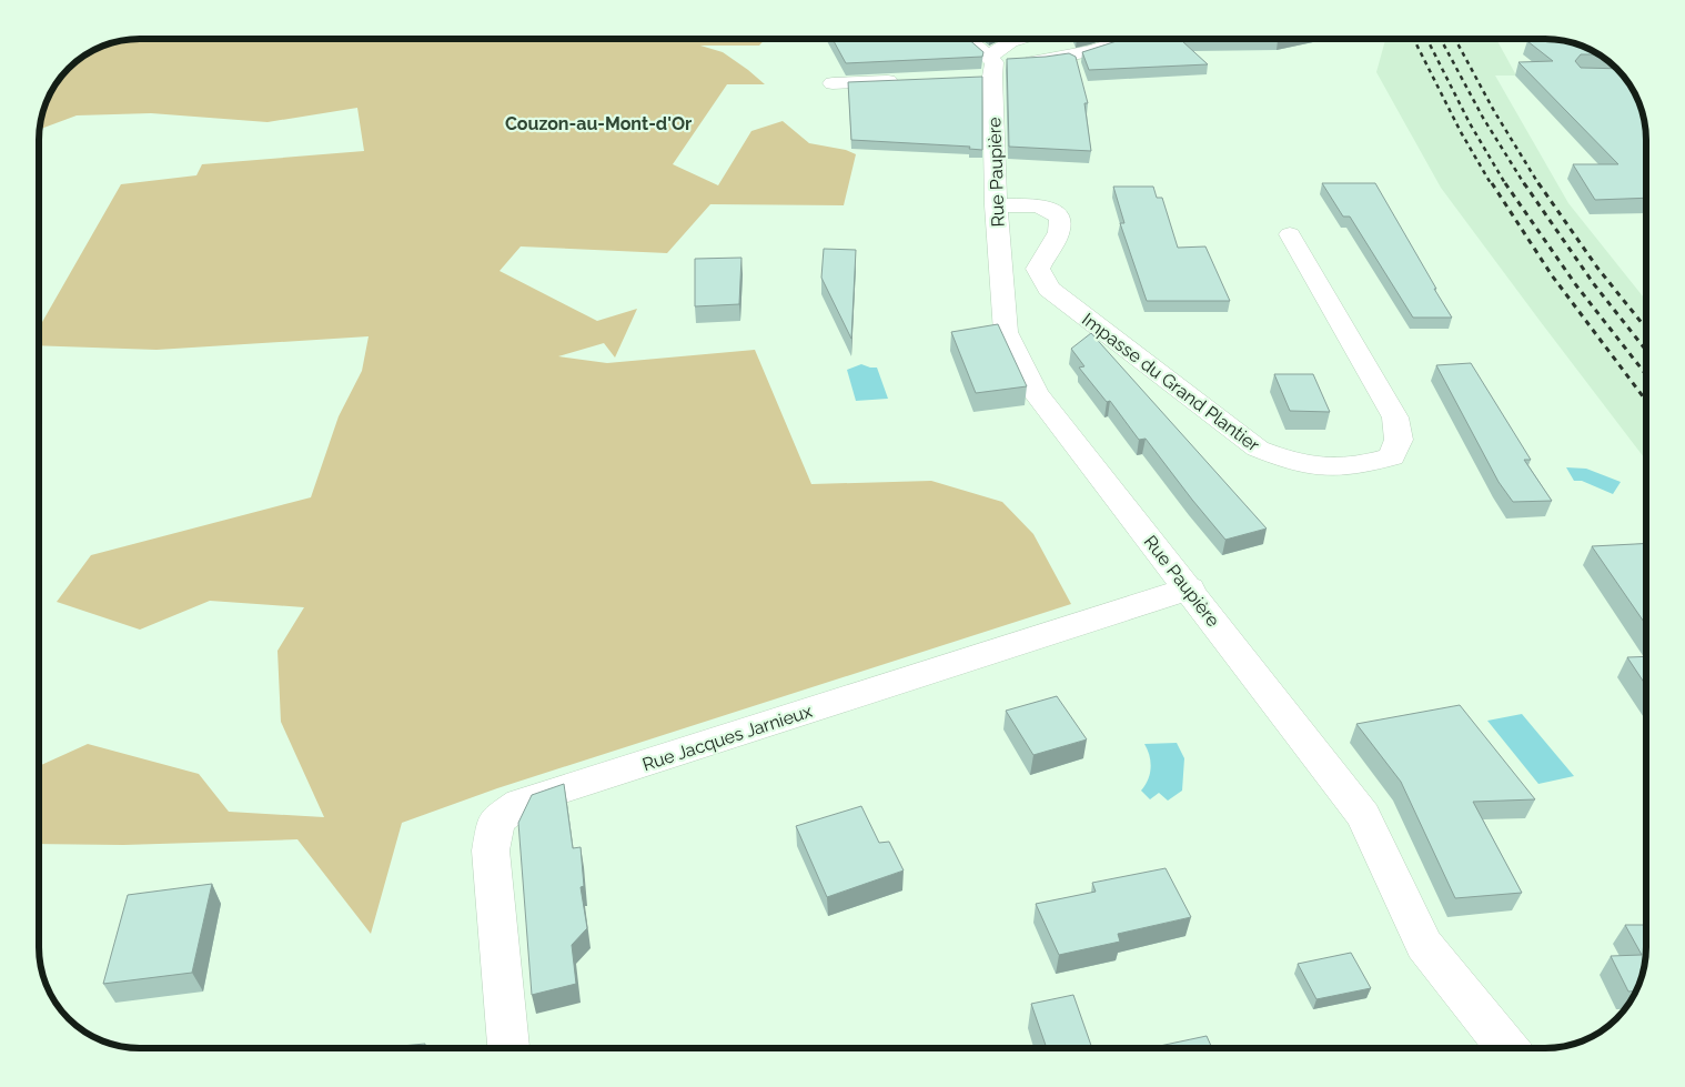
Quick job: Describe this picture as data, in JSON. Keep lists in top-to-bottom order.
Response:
{
  "streets": {
    "street": ["Rue Paupière", "Impasse du Grand Plantier", "Rue Jacques Jarnieux"]
  },
  "crossings": [
    ["Rue Paupière", "Impasse du Grand Plantier"],
    ["Rue Paupière", "Rue Jacques Jarnieux"]
  ],
  "districts": ["Couzon-au-Mont-d'Or"]
}
